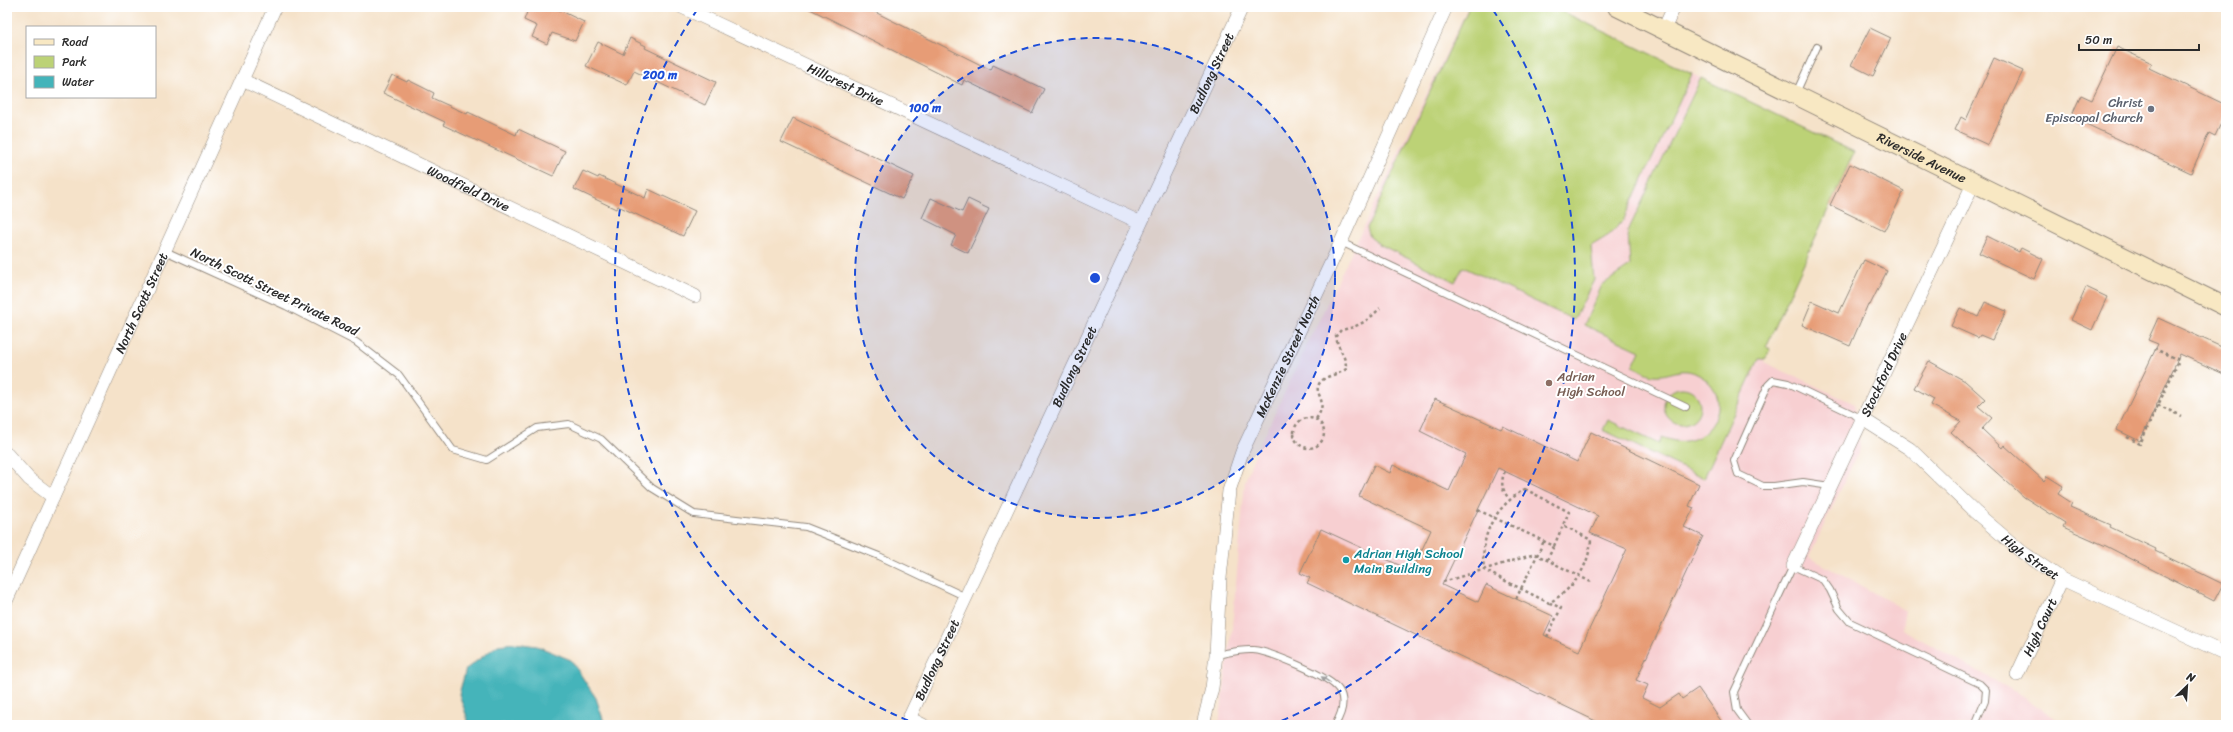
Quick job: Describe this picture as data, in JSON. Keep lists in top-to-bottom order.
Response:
{
  "streets": {
    "street": [
      "Budlong Street",
      "Hillcrest Drive",
      "Riverside Avenue",
      "Woodfield Drive",
      "North Scott Street",
      "McKenzie Street North",
      "Stockford Drive",
      "High Street",
      "High Court"
    ],
    "lane": ["North Scott Street Private Road"]
  },
  "crossings": [
    ["Budlong Street", "Hillcrest Drive"],
    ["Budlong Street", "North Scott Street Private Road"],
    ["Riverside Avenue", "Stockford Drive"],
    ["Woodfield Drive", "North Scott Street"],
    ["North Scott Street Private Road", "North Scott Street"],
    ["Stockford Drive", "High Street"],
    ["High Street", "High Court"]
  ],
  "places": ["Christ Episcopal Church", "Adrian High School", "Adrian High School Main Building"],
  "legend": ["Road", "Park", "Water"],
  "scale_bar": "50 m",
  "north": "top right",
  "rings": ["200 m", "100 m"]
}
